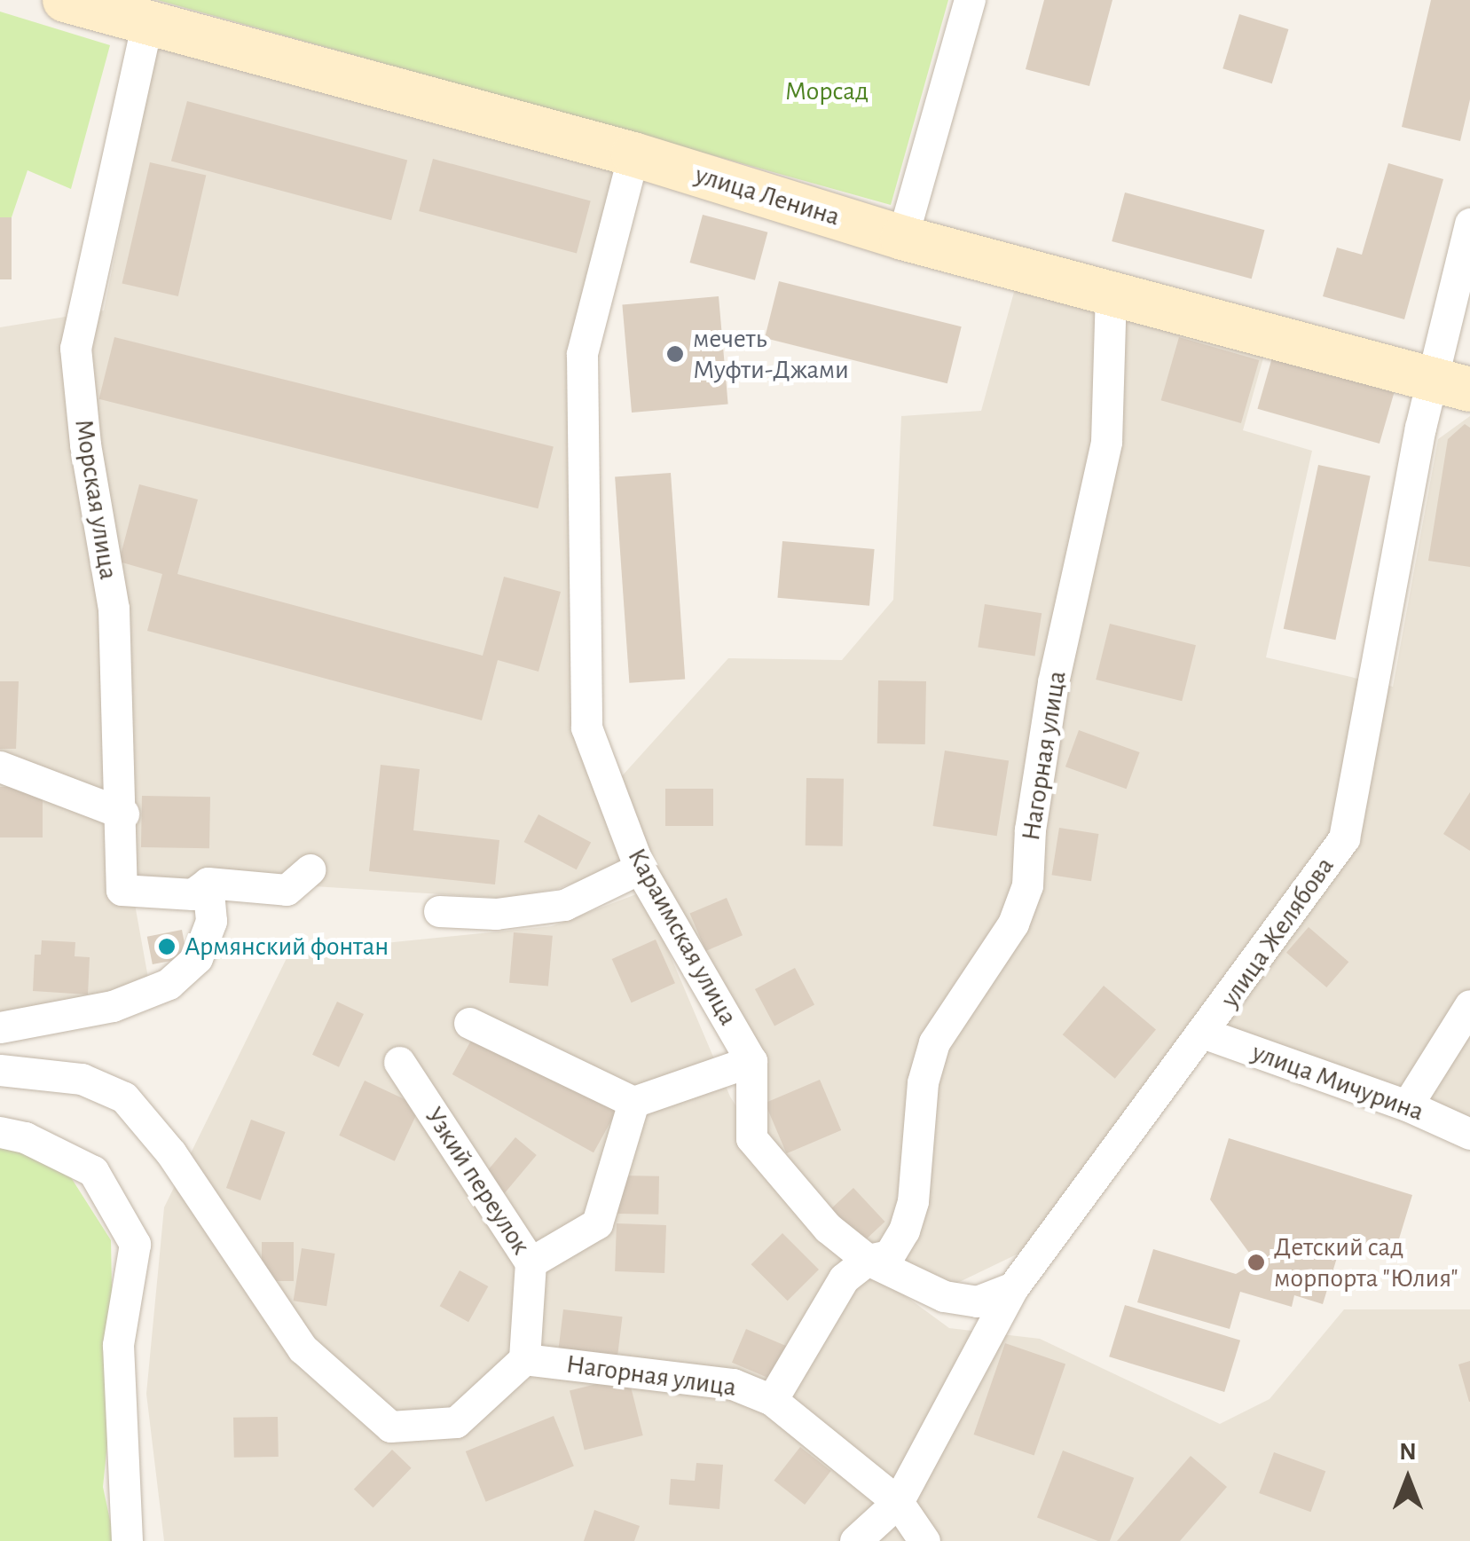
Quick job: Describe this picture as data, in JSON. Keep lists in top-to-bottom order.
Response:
{
  "streets": {
    "main road": ["улица Ленина"],
    "street": [
      "Морская улица",
      "Нагорная улица",
      "улица Желябова",
      "Караимская улица",
      "улица Мичурина",
      "Узкий переулок"
    ]
  },
  "crossings": [
    ["улица Ленина", "Морская улица"],
    ["улица Ленина", "Нагорная улица"],
    ["улица Ленина", "улица Желябова"],
    ["улица Ленина", "Караимская улица"],
    ["Нагорная улица", "Узкий переулок"],
    ["улица Желябова", "улица Мичурина"]
  ],
  "parks": ["Морсад"],
  "places": ["мечеть Муфти-Джами", "Армянский фонтан", "Детский сад морпорта \"Юлия\""],
  "north": "top"
}
